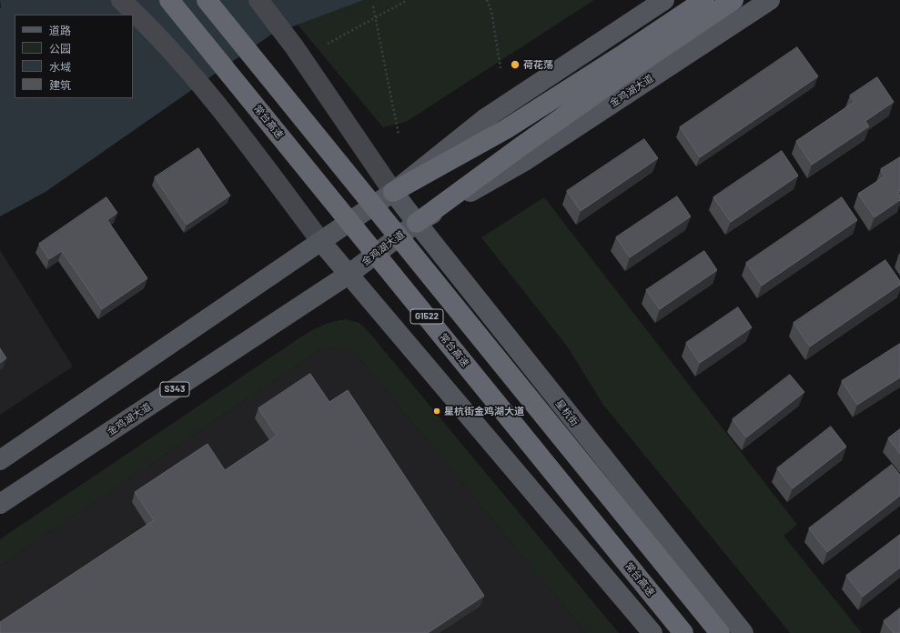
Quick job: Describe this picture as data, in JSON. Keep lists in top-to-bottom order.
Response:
{
  "streets": {
    "highway": ["常台高速", "G1522"],
    "main road": ["金鸡湖大道", "S343", "星杭街"]
  },
  "crossings": [
    ["金鸡湖大道", "星杭街"]
  ],
  "places": ["荷花荡", "星杭街金鸡湖大道"],
  "legend": [
    "道路",
    "公园",
    "水域",
    "建筑"
  ]
}
